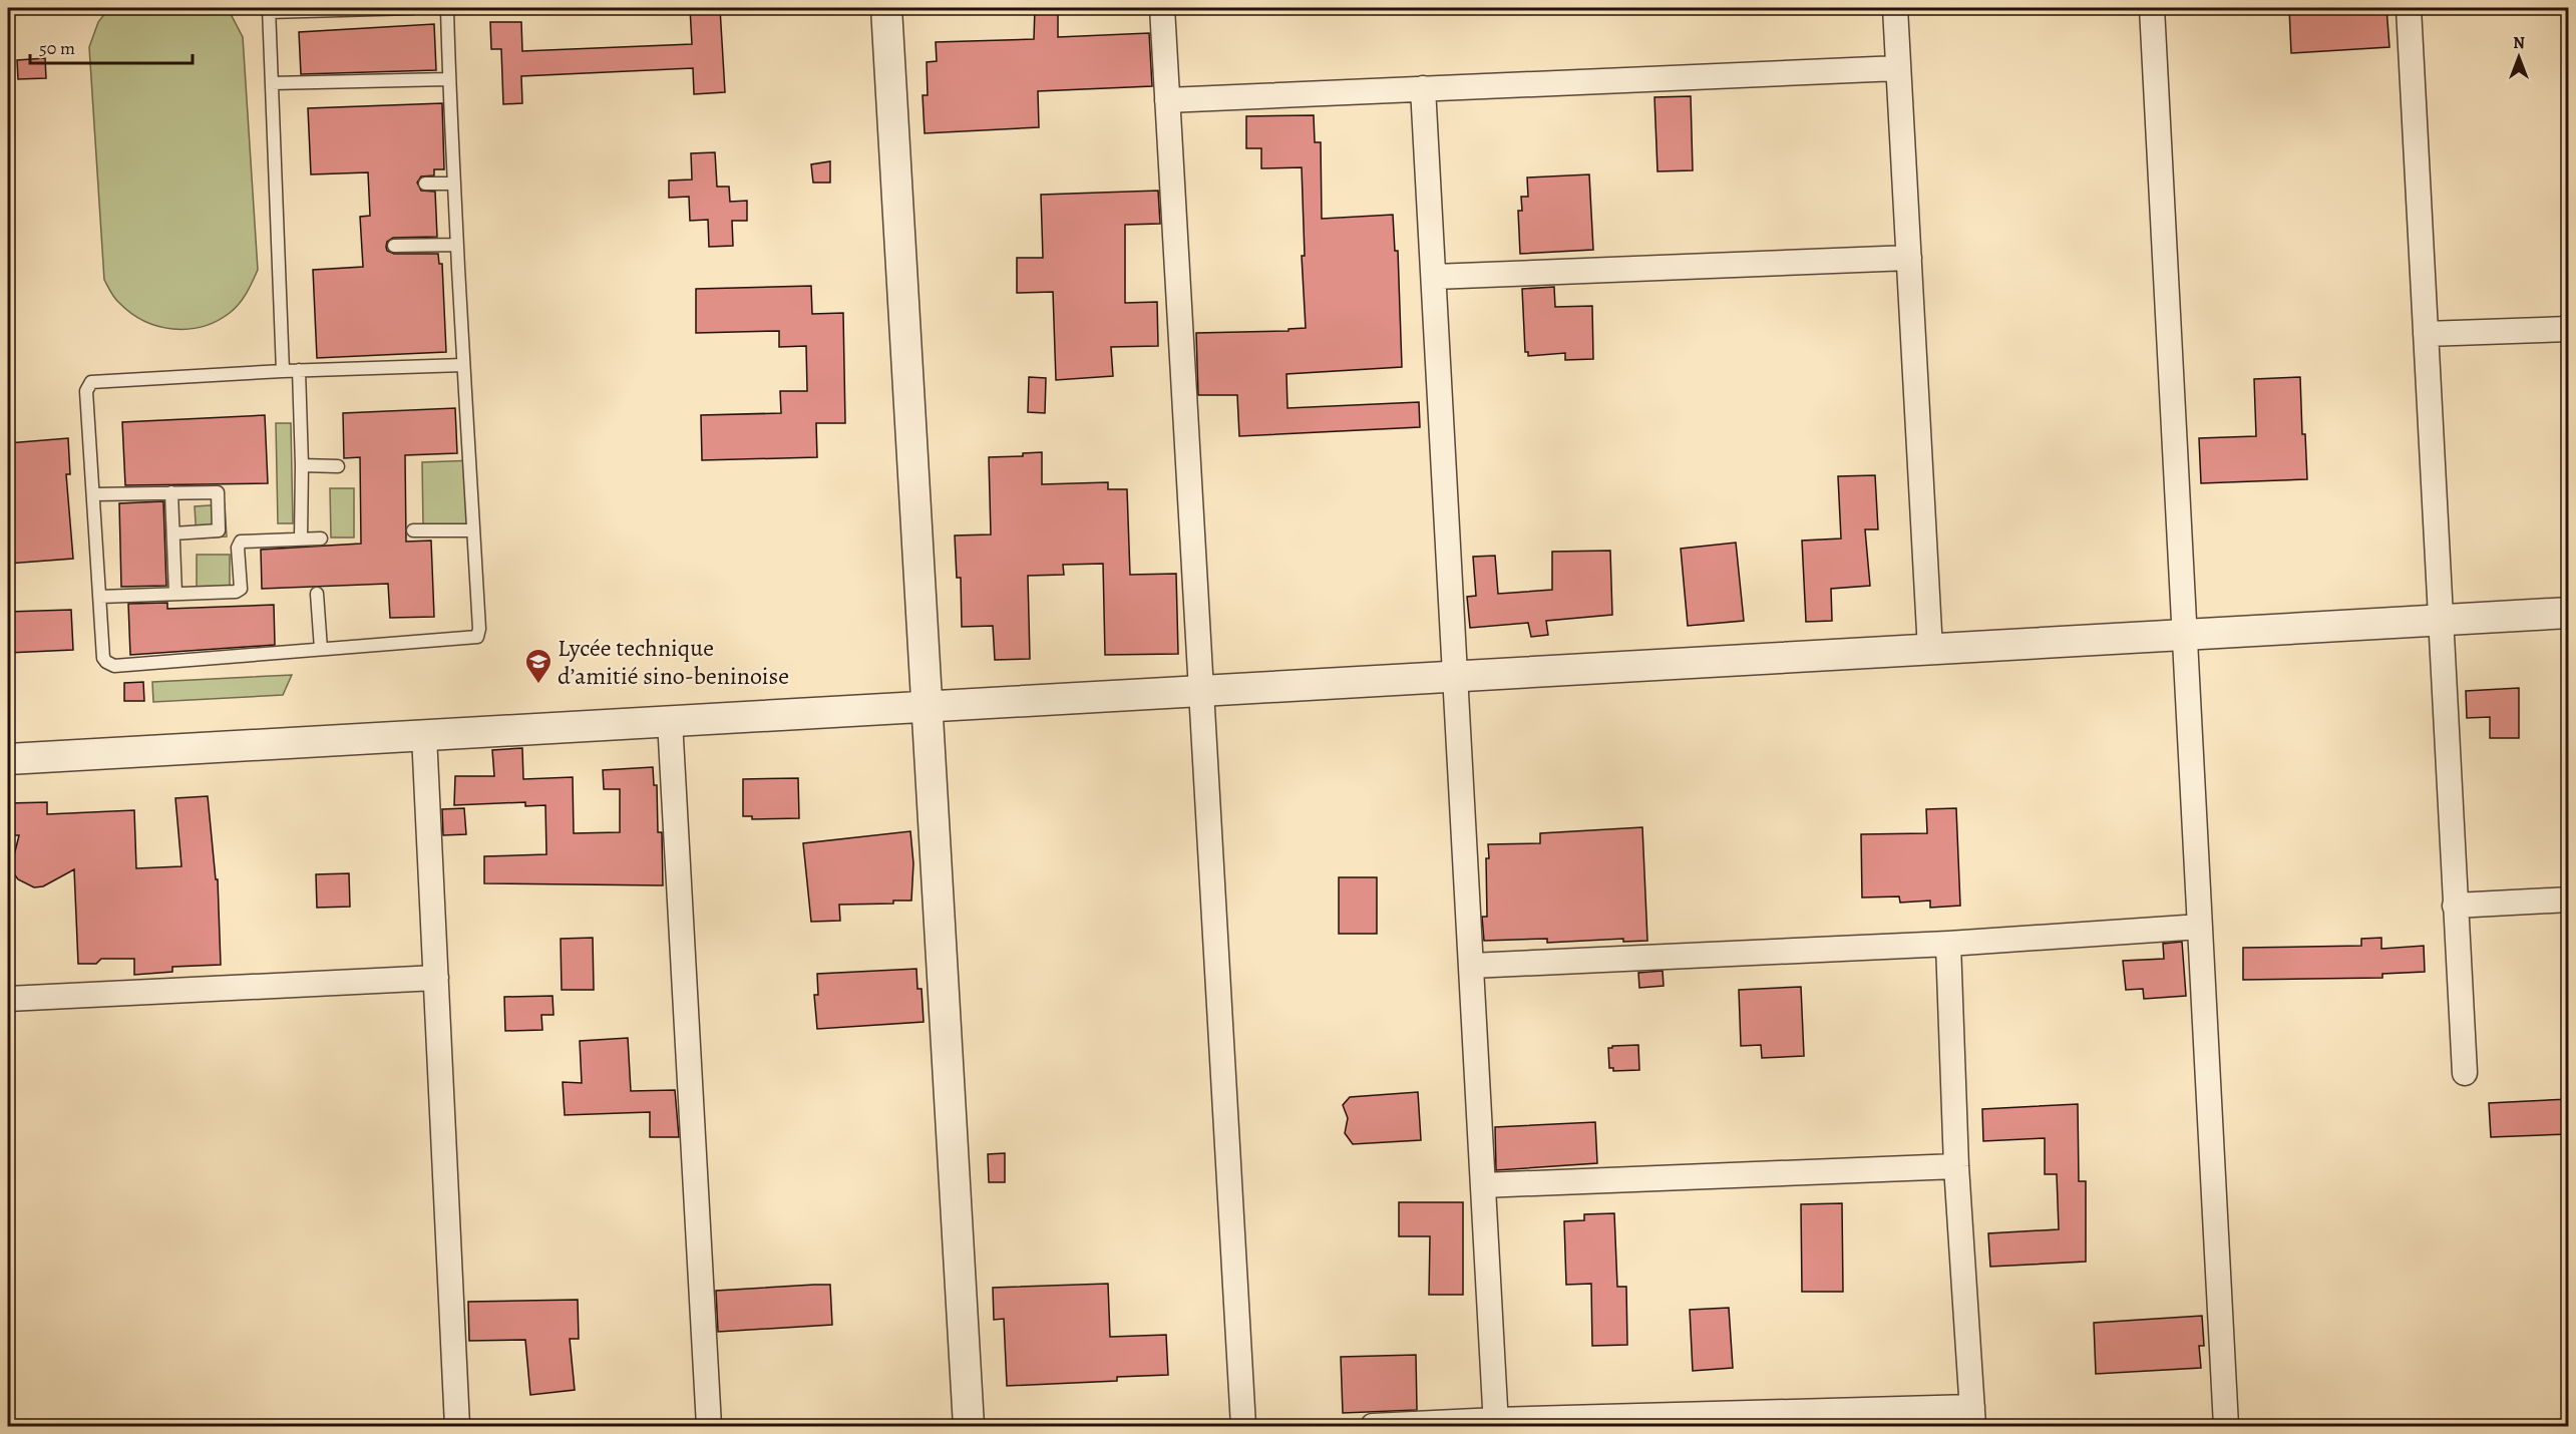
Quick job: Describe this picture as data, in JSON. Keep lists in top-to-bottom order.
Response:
{
  "places": {
    "school or university": ["Lycée technique d’amitié sino-beninoise"]
  },
  "scale_bar": "50 m",
  "north": "top"
}
